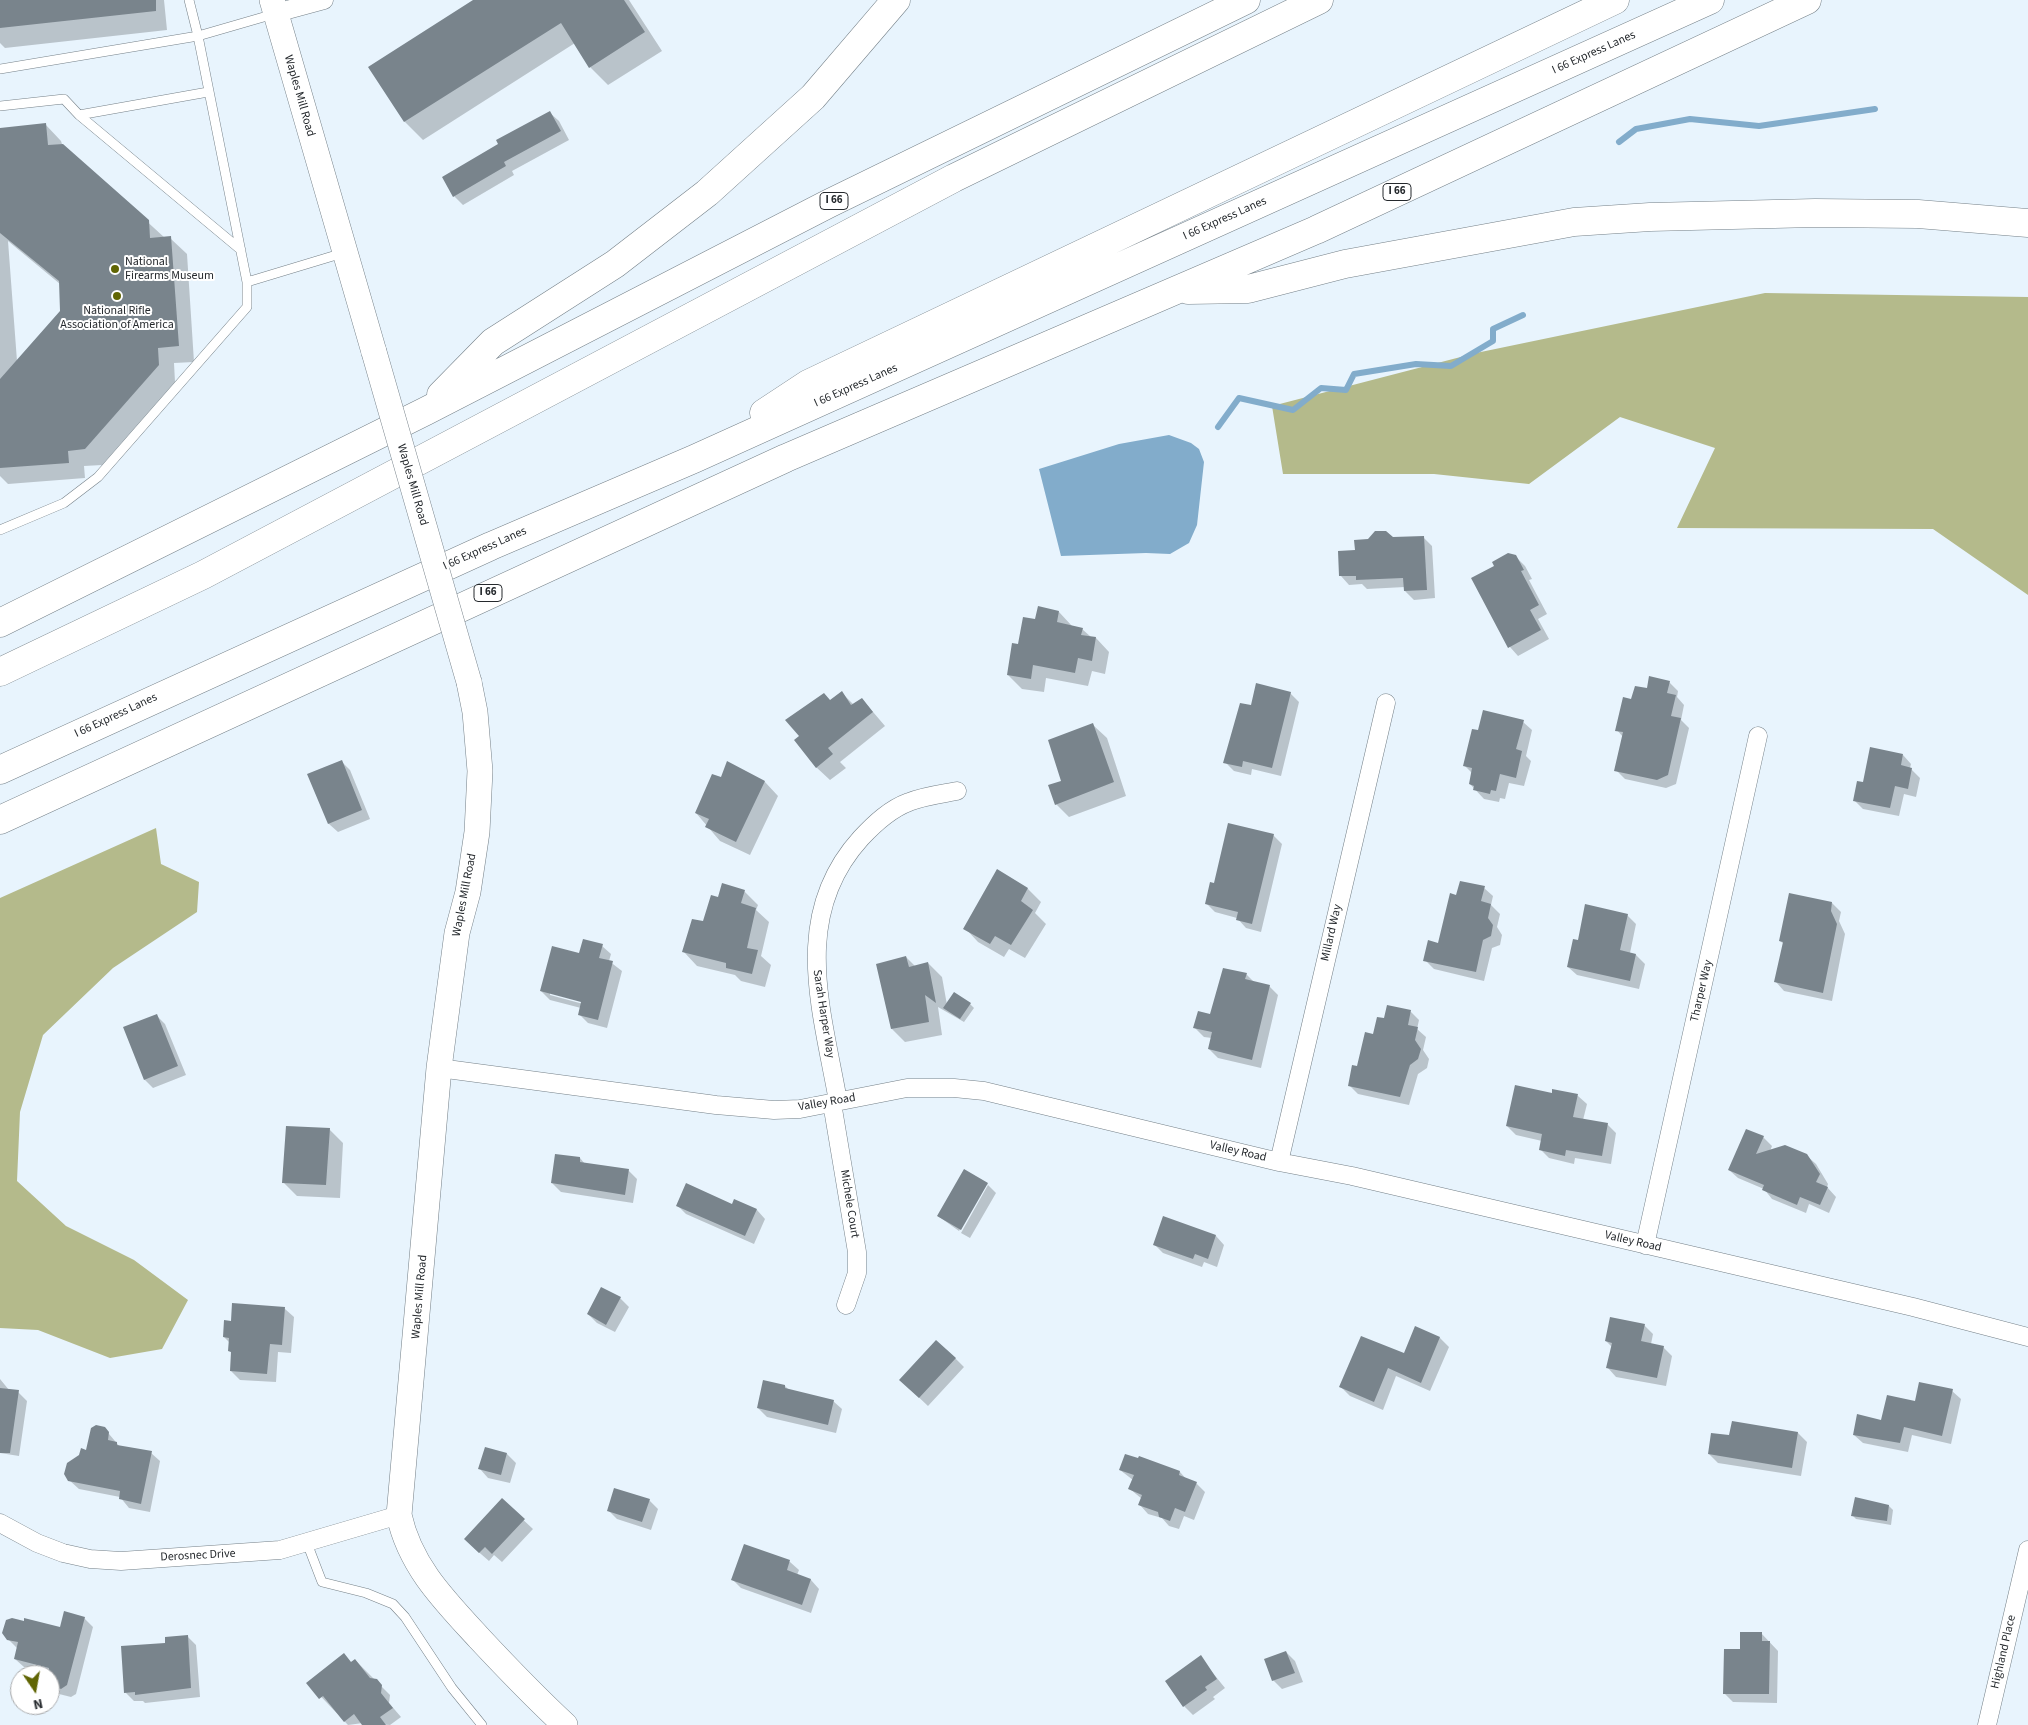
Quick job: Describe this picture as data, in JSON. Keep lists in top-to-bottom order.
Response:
{
  "streets": {
    "highway": ["I 66 Express Lanes", "I 66"],
    "main road": ["Waples Mill Road"],
    "street": [
      "Millard Way",
      "Tharper Way",
      "Sarah Harper Way",
      "Valley Road",
      "Michele Court",
      "Derosnec Drive",
      "Highland Place"
    ]
  },
  "crossings": [
    ["Waples Mill Road", "Valley Road"],
    ["Waples Mill Road", "Derosnec Drive"],
    ["Millard Way", "Valley Road"],
    ["Tharper Way", "Valley Road"],
    ["Sarah Harper Way", "Valley Road"],
    ["Sarah Harper Way", "Michele Court"],
    ["Valley Road", "Michele Court"]
  ],
  "places": ["National Firearms Museum", "National Rifle Association of America"],
  "north": "bottom"
}
